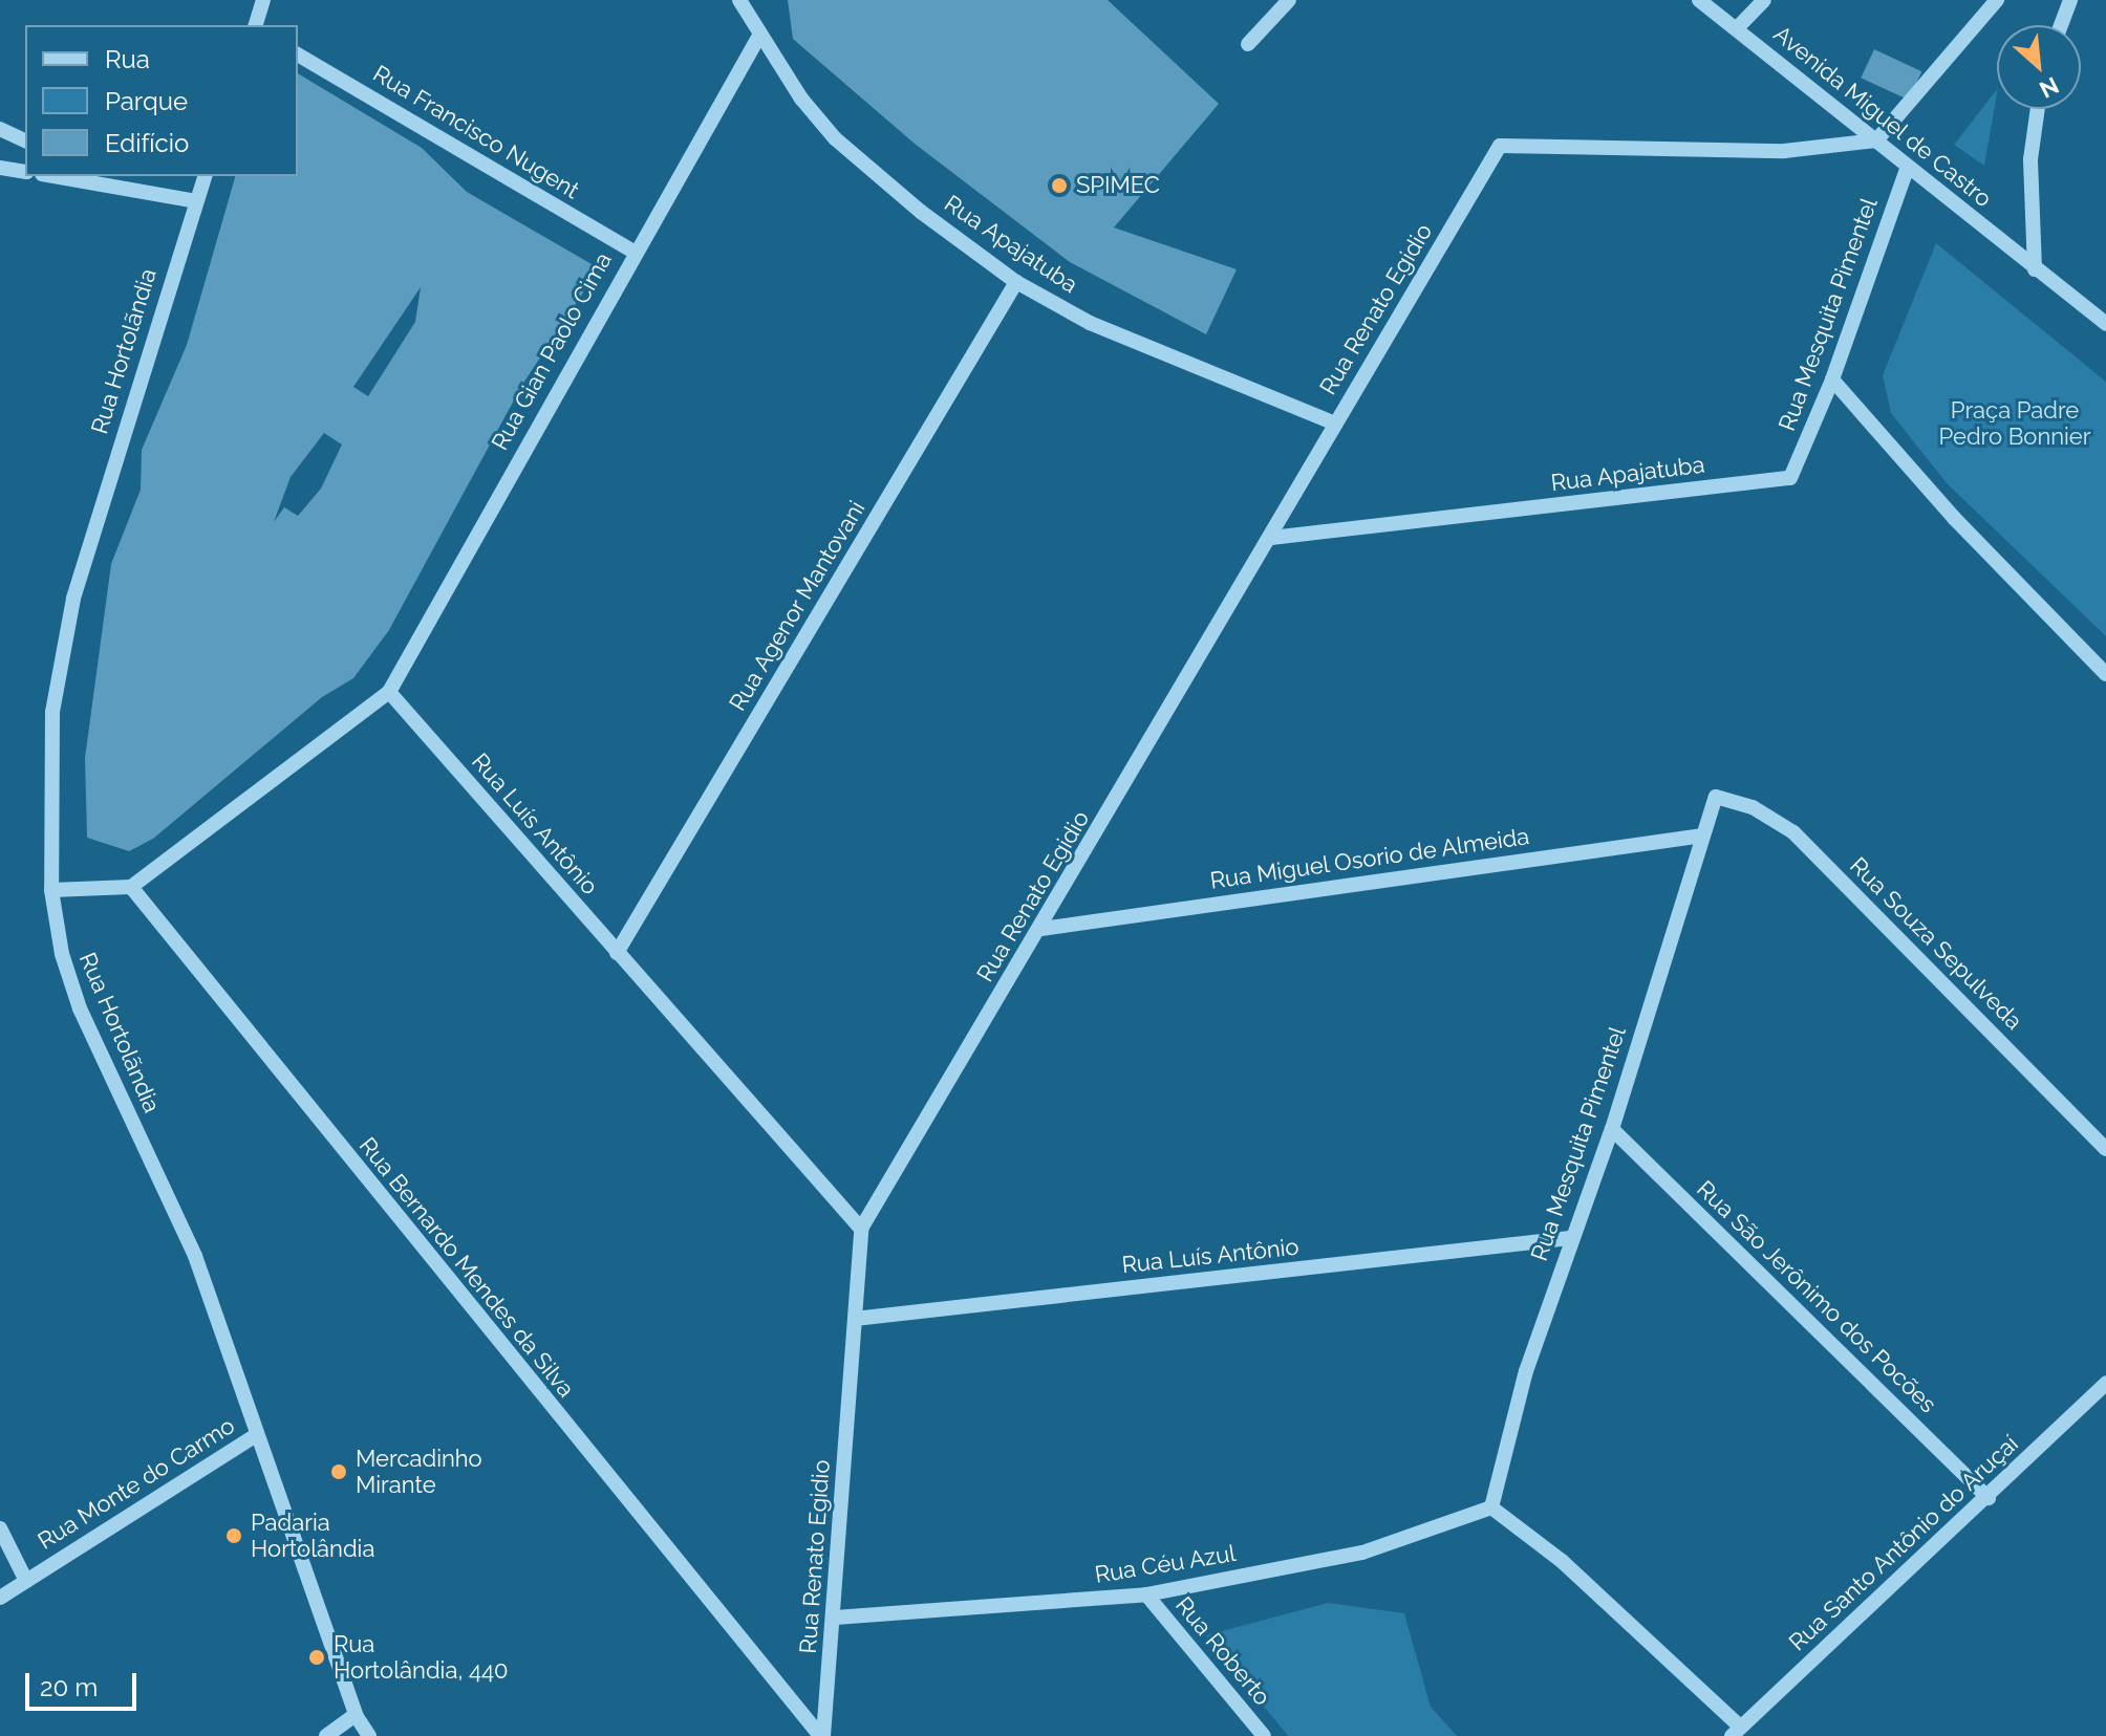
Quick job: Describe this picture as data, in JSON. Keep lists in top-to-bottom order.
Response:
{
  "streets": {
    "street": [
      "Avenida Miguel de Castro",
      "Rua Francisco Nugent",
      "Rua Apajatuba",
      "Rua Renato Egidio",
      "Rua Mesquita Pimentel",
      "Rua Hortolãndia",
      "Rua Gian Paolo Cima",
      "Rua Agenor Mantovani",
      "Rua Luís Antônio",
      "Rua Miguel Osorio de Almeida",
      "Rua Souza Sepulveda",
      "Rua Bernardo Mendes da Silva",
      "Rua São Jerônimo dos Pocões",
      "Rua Monte do Carmo",
      "Rua Santo Antônio do Aruçaí",
      "Rua Céu Azul",
      "Rua Roberto"
    ]
  },
  "crossings": [
    ["Avenida Miguel de Castro", "Rua Renato Egidio"],
    ["Avenida Miguel de Castro", "Rua Mesquita Pimentel"],
    ["Rua Francisco Nugent", "Rua Gian Paolo Cima"],
    ["Rua Apajatuba", "Rua Renato Egidio"],
    ["Rua Apajatuba", "Rua Mesquita Pimentel"],
    ["Rua Apajatuba", "Rua Gian Paolo Cima"],
    ["Rua Apajatuba", "Rua Agenor Mantovani"],
    ["Rua Renato Egidio", "Rua Luís Antônio"],
    ["Rua Renato Egidio", "Rua Miguel Osorio de Almeida"],
    ["Rua Renato Egidio", "Rua Bernardo Mendes da Silva"],
    ["Rua Renato Egidio", "Rua Céu Azul"],
    ["Rua Mesquita Pimentel", "Rua Luís Antônio"],
    ["Rua Mesquita Pimentel", "Rua Miguel Osorio de Almeida"],
    ["Rua Mesquita Pimentel", "Rua Souza Sepulveda"],
    ["Rua Mesquita Pimentel", "Rua São Jerônimo dos Pocões"],
    ["Rua Mesquita Pimentel", "Rua Céu Azul"],
    ["Rua Hortolãndia", "Rua Monte do Carmo"],
    ["Rua Gian Paolo Cima", "Rua Luís Antônio"],
    ["Rua Agenor Mantovani", "Rua Luís Antônio"],
    ["Rua São Jerônimo dos Pocões", "Rua Santo Antônio do Aruçaí"],
    ["Rua Céu Azul", "Rua Roberto"]
  ],
  "parks": ["Praça Padre Pedro Bonnier"],
  "places": [
    "SPIMEC",
    "Mercadinho Mirante",
    "Padaria Hortolândia",
    "Rua Hortolândia, 440"
  ],
  "legend": ["Rua", "Parque", "Edifício"],
  "scale_bar": "20 m",
  "north": "bottom right"
}
